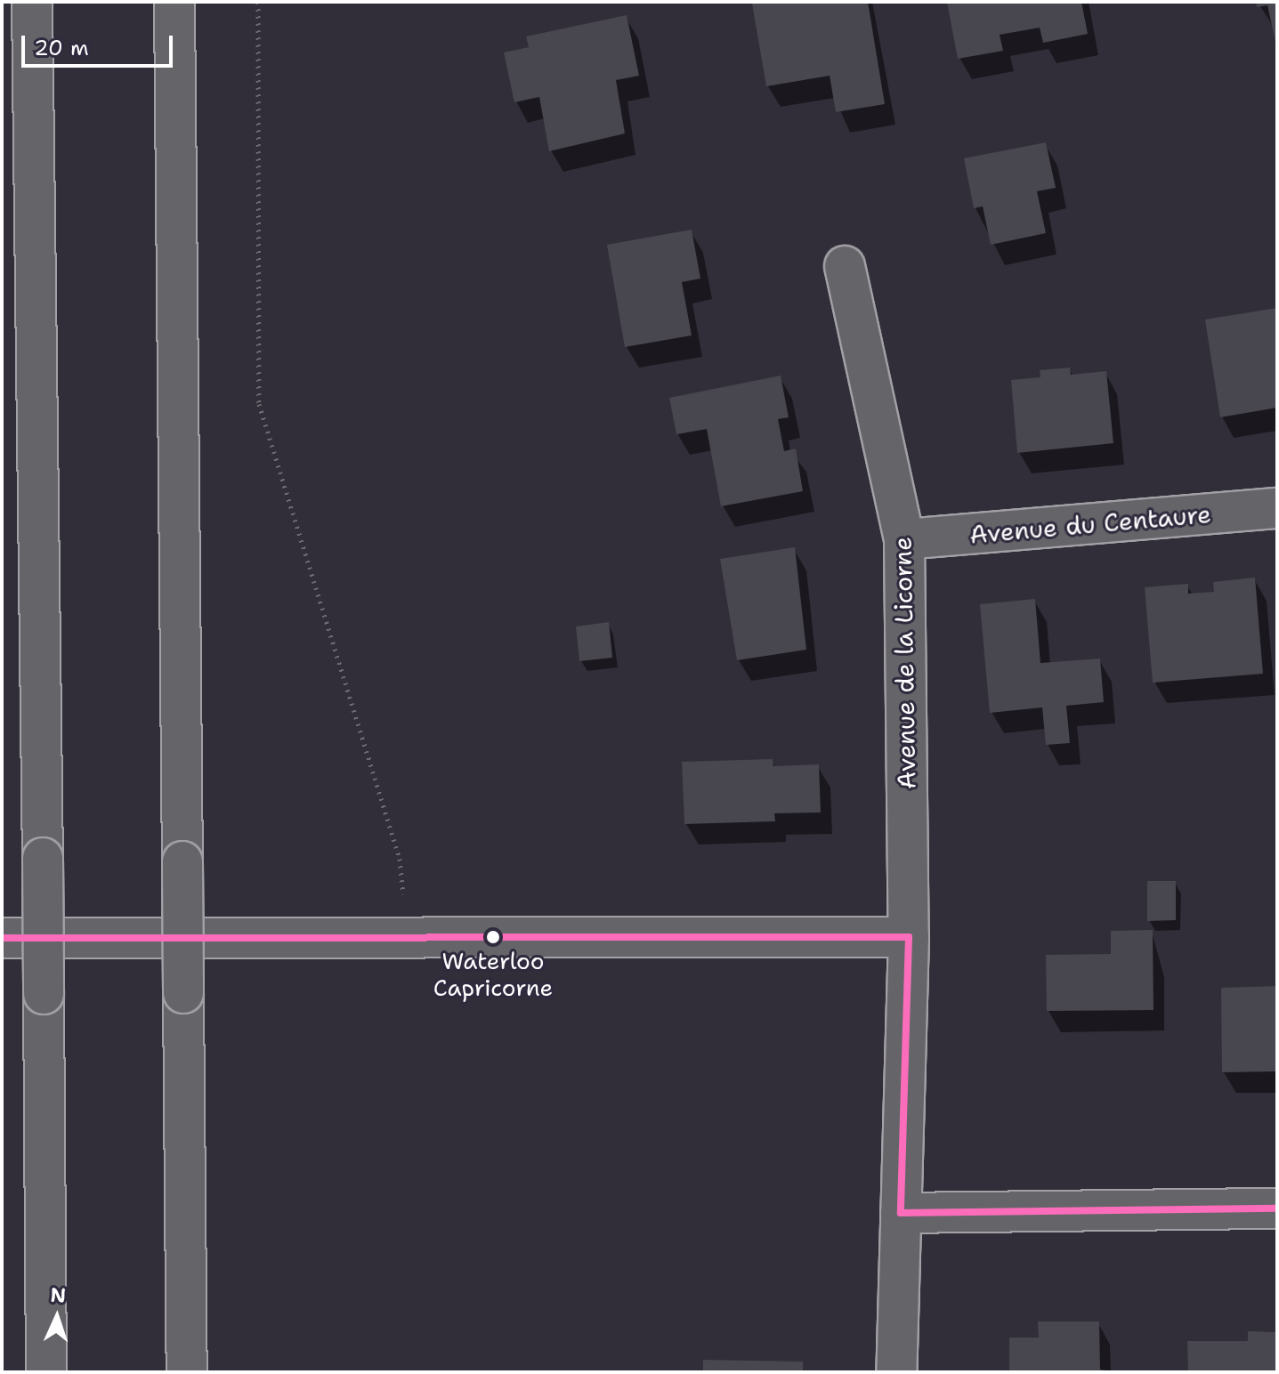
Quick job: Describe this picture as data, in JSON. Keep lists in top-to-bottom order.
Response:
{
  "streets": {
    "main road": ["Avenue du Centaure", "Avenue de la Licorne"]
  },
  "crossings": [
    ["Avenue du Centaure", "Avenue de la Licorne"]
  ],
  "places": ["Waterloo Capricorne"],
  "scale_bar": "20 m",
  "north": "top"
}
